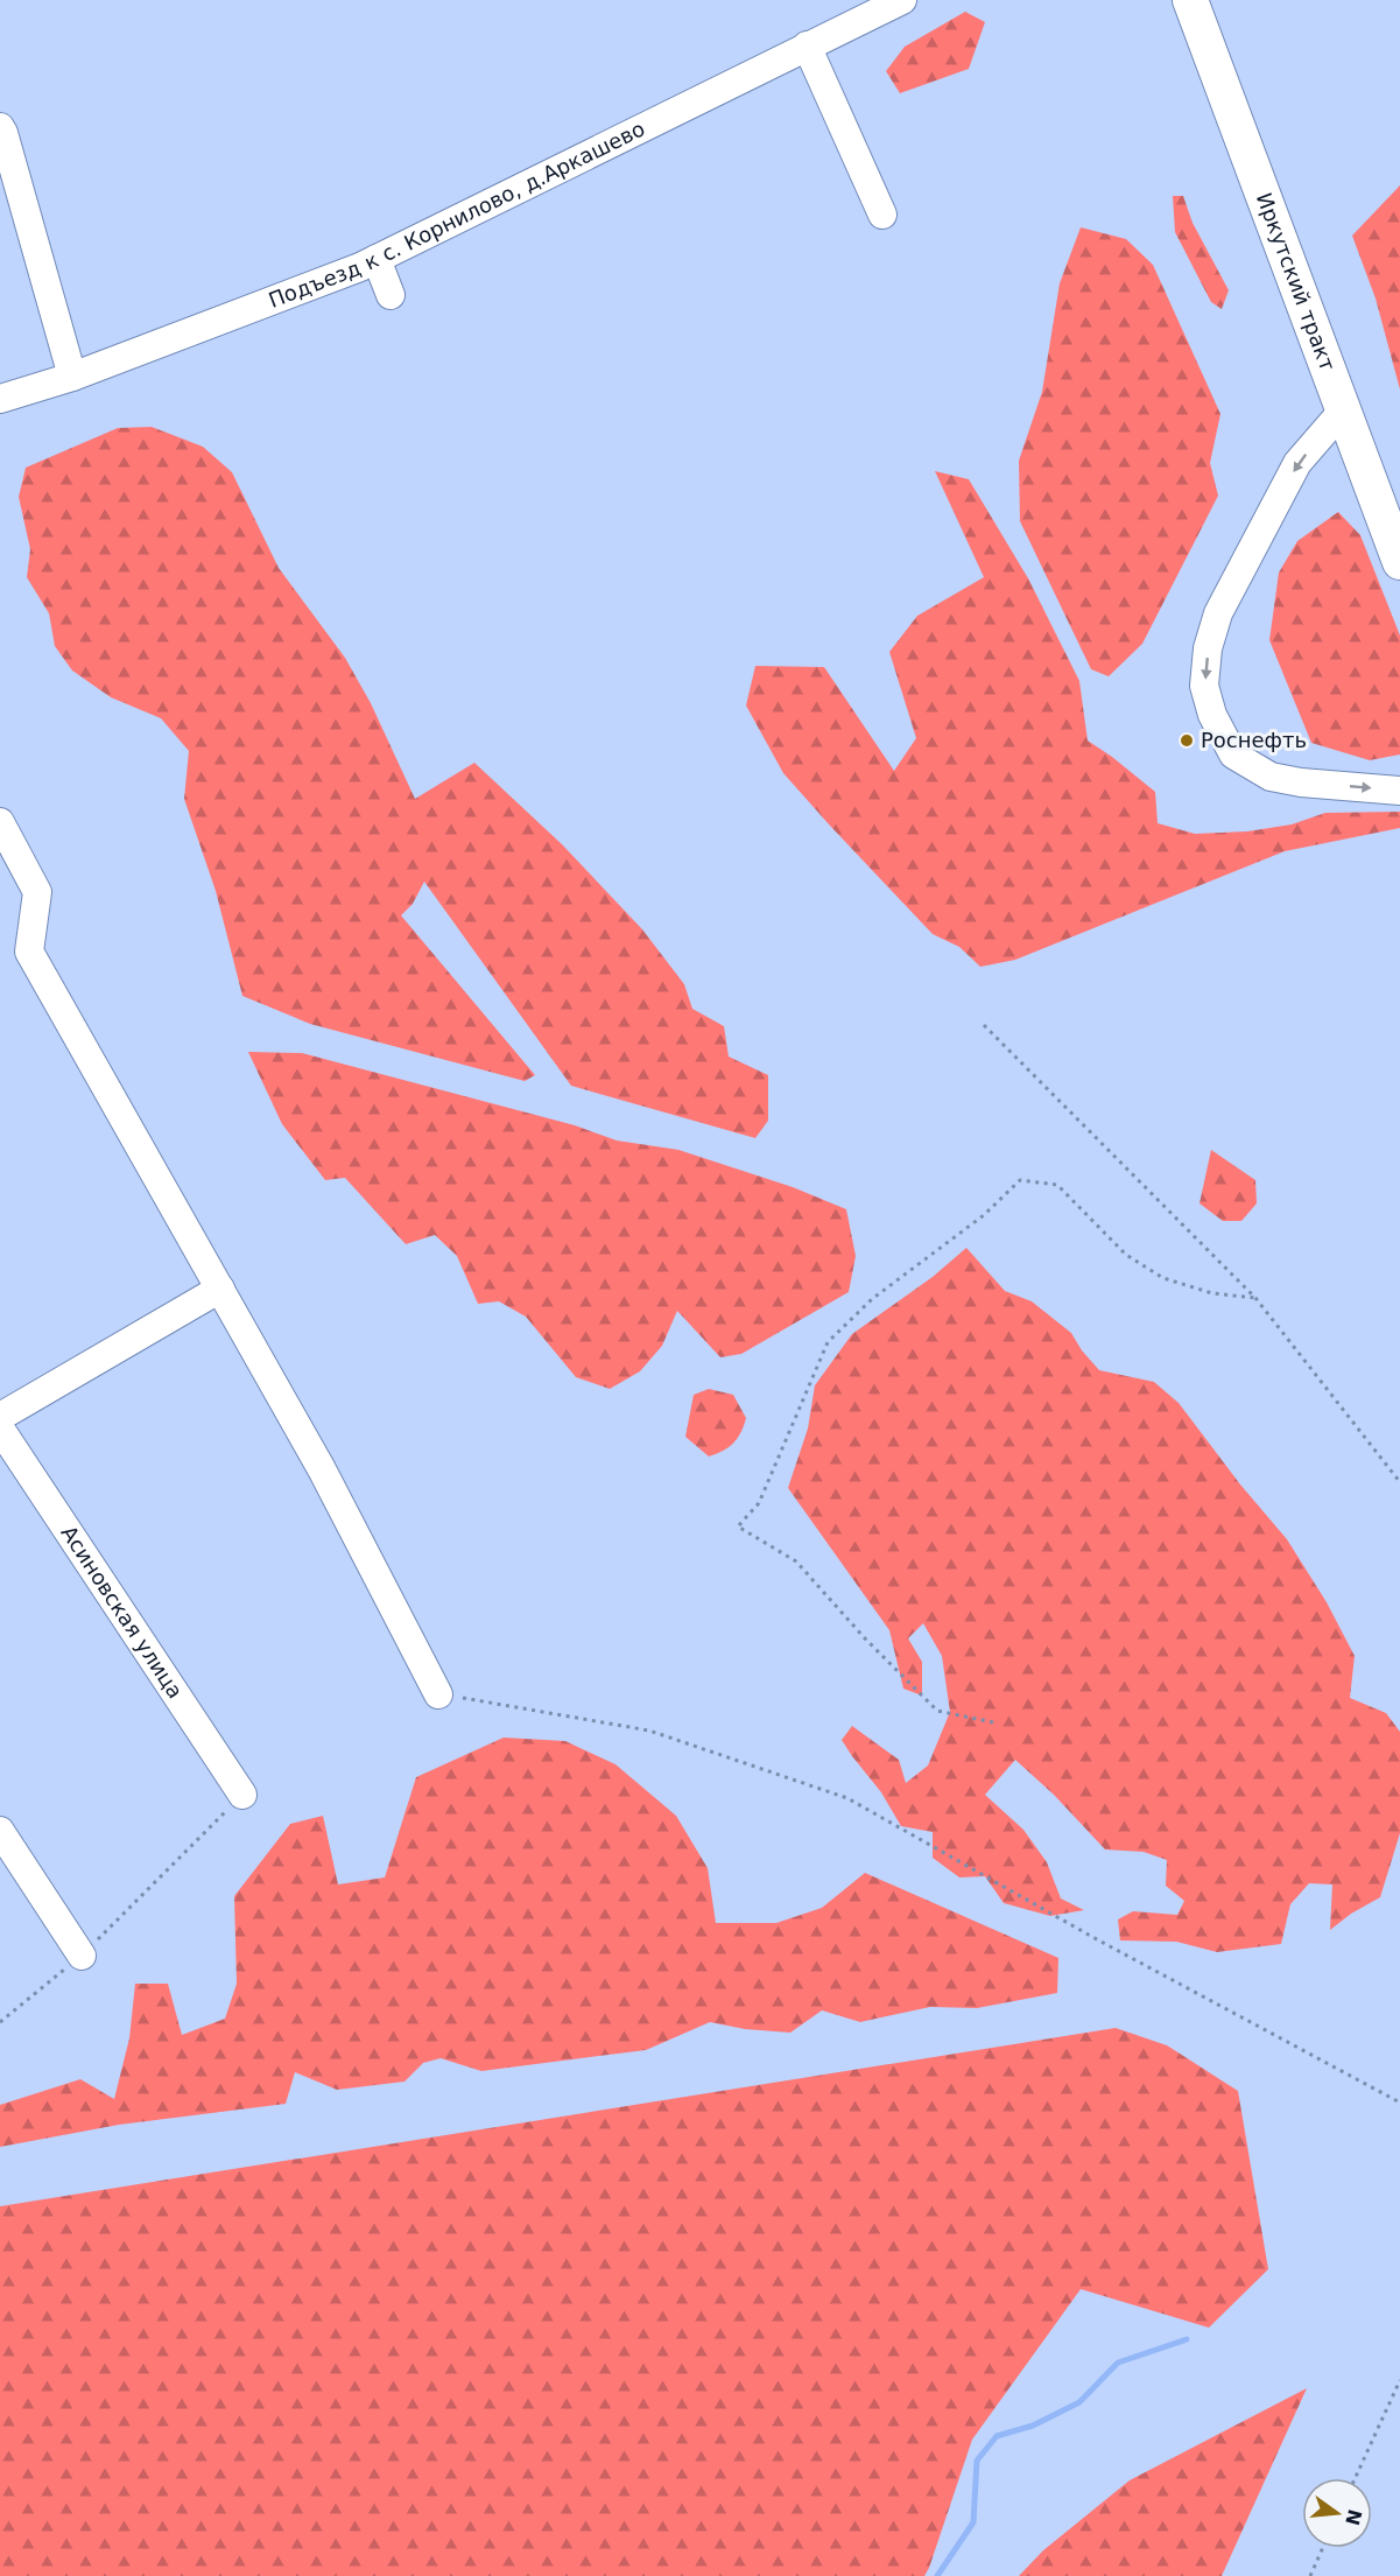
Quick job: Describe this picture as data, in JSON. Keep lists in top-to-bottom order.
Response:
{
  "streets": {
    "main road": ["Иркутский тракт"],
    "street": ["Подъезд к с. Корнилово, д.Аркашево", "Асиновская улица"]
  },
  "places": ["Роснефть"],
  "north": "right"
}
